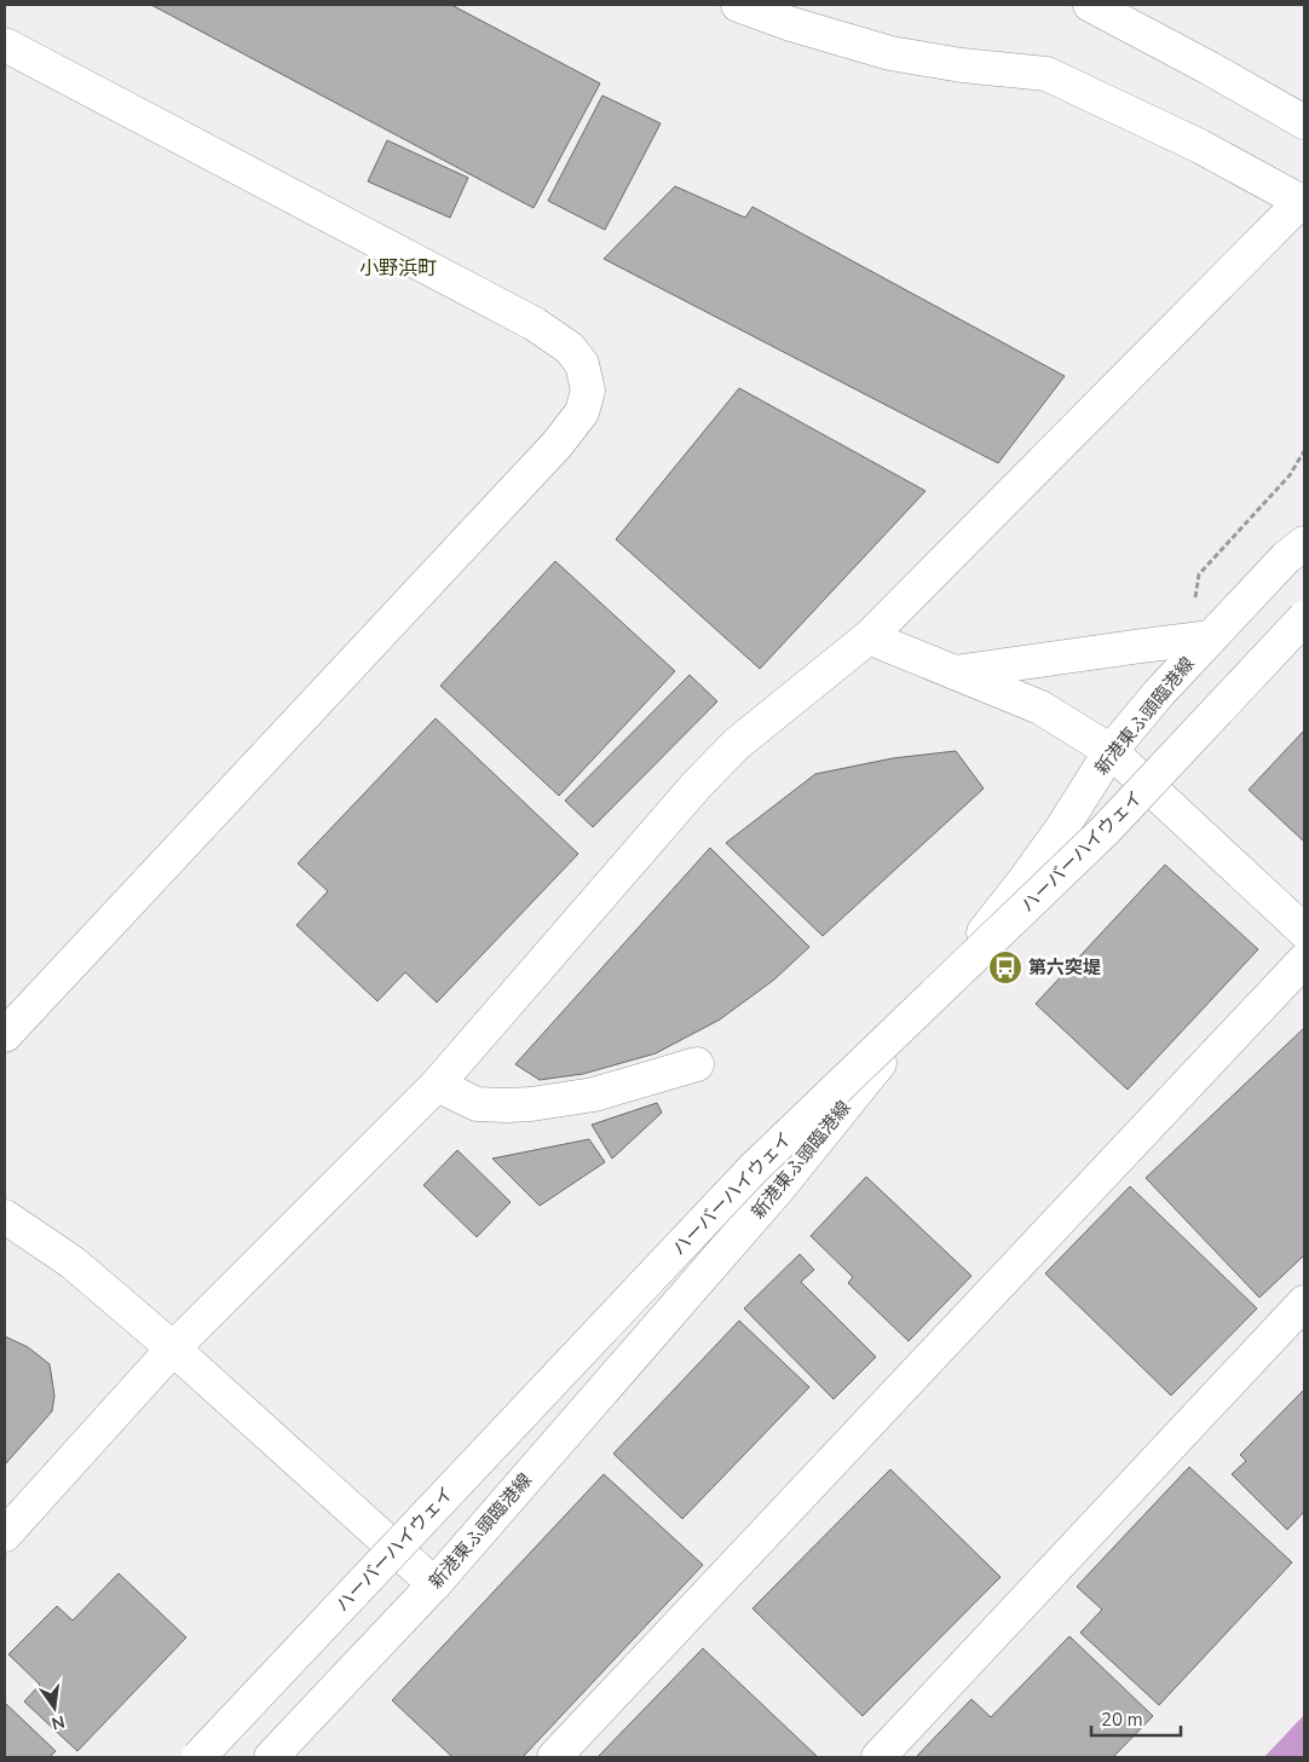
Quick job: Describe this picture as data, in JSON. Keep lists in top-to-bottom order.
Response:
{
  "streets": {
    "street": ["新港東ふ頭臨港線", "ハーバーハイウェイ"]
  },
  "districts": ["小野浜町"],
  "places": {
    "bus stop": ["第六突堤"]
  },
  "scale_bar": "20 m",
  "north": "bottom"
}
